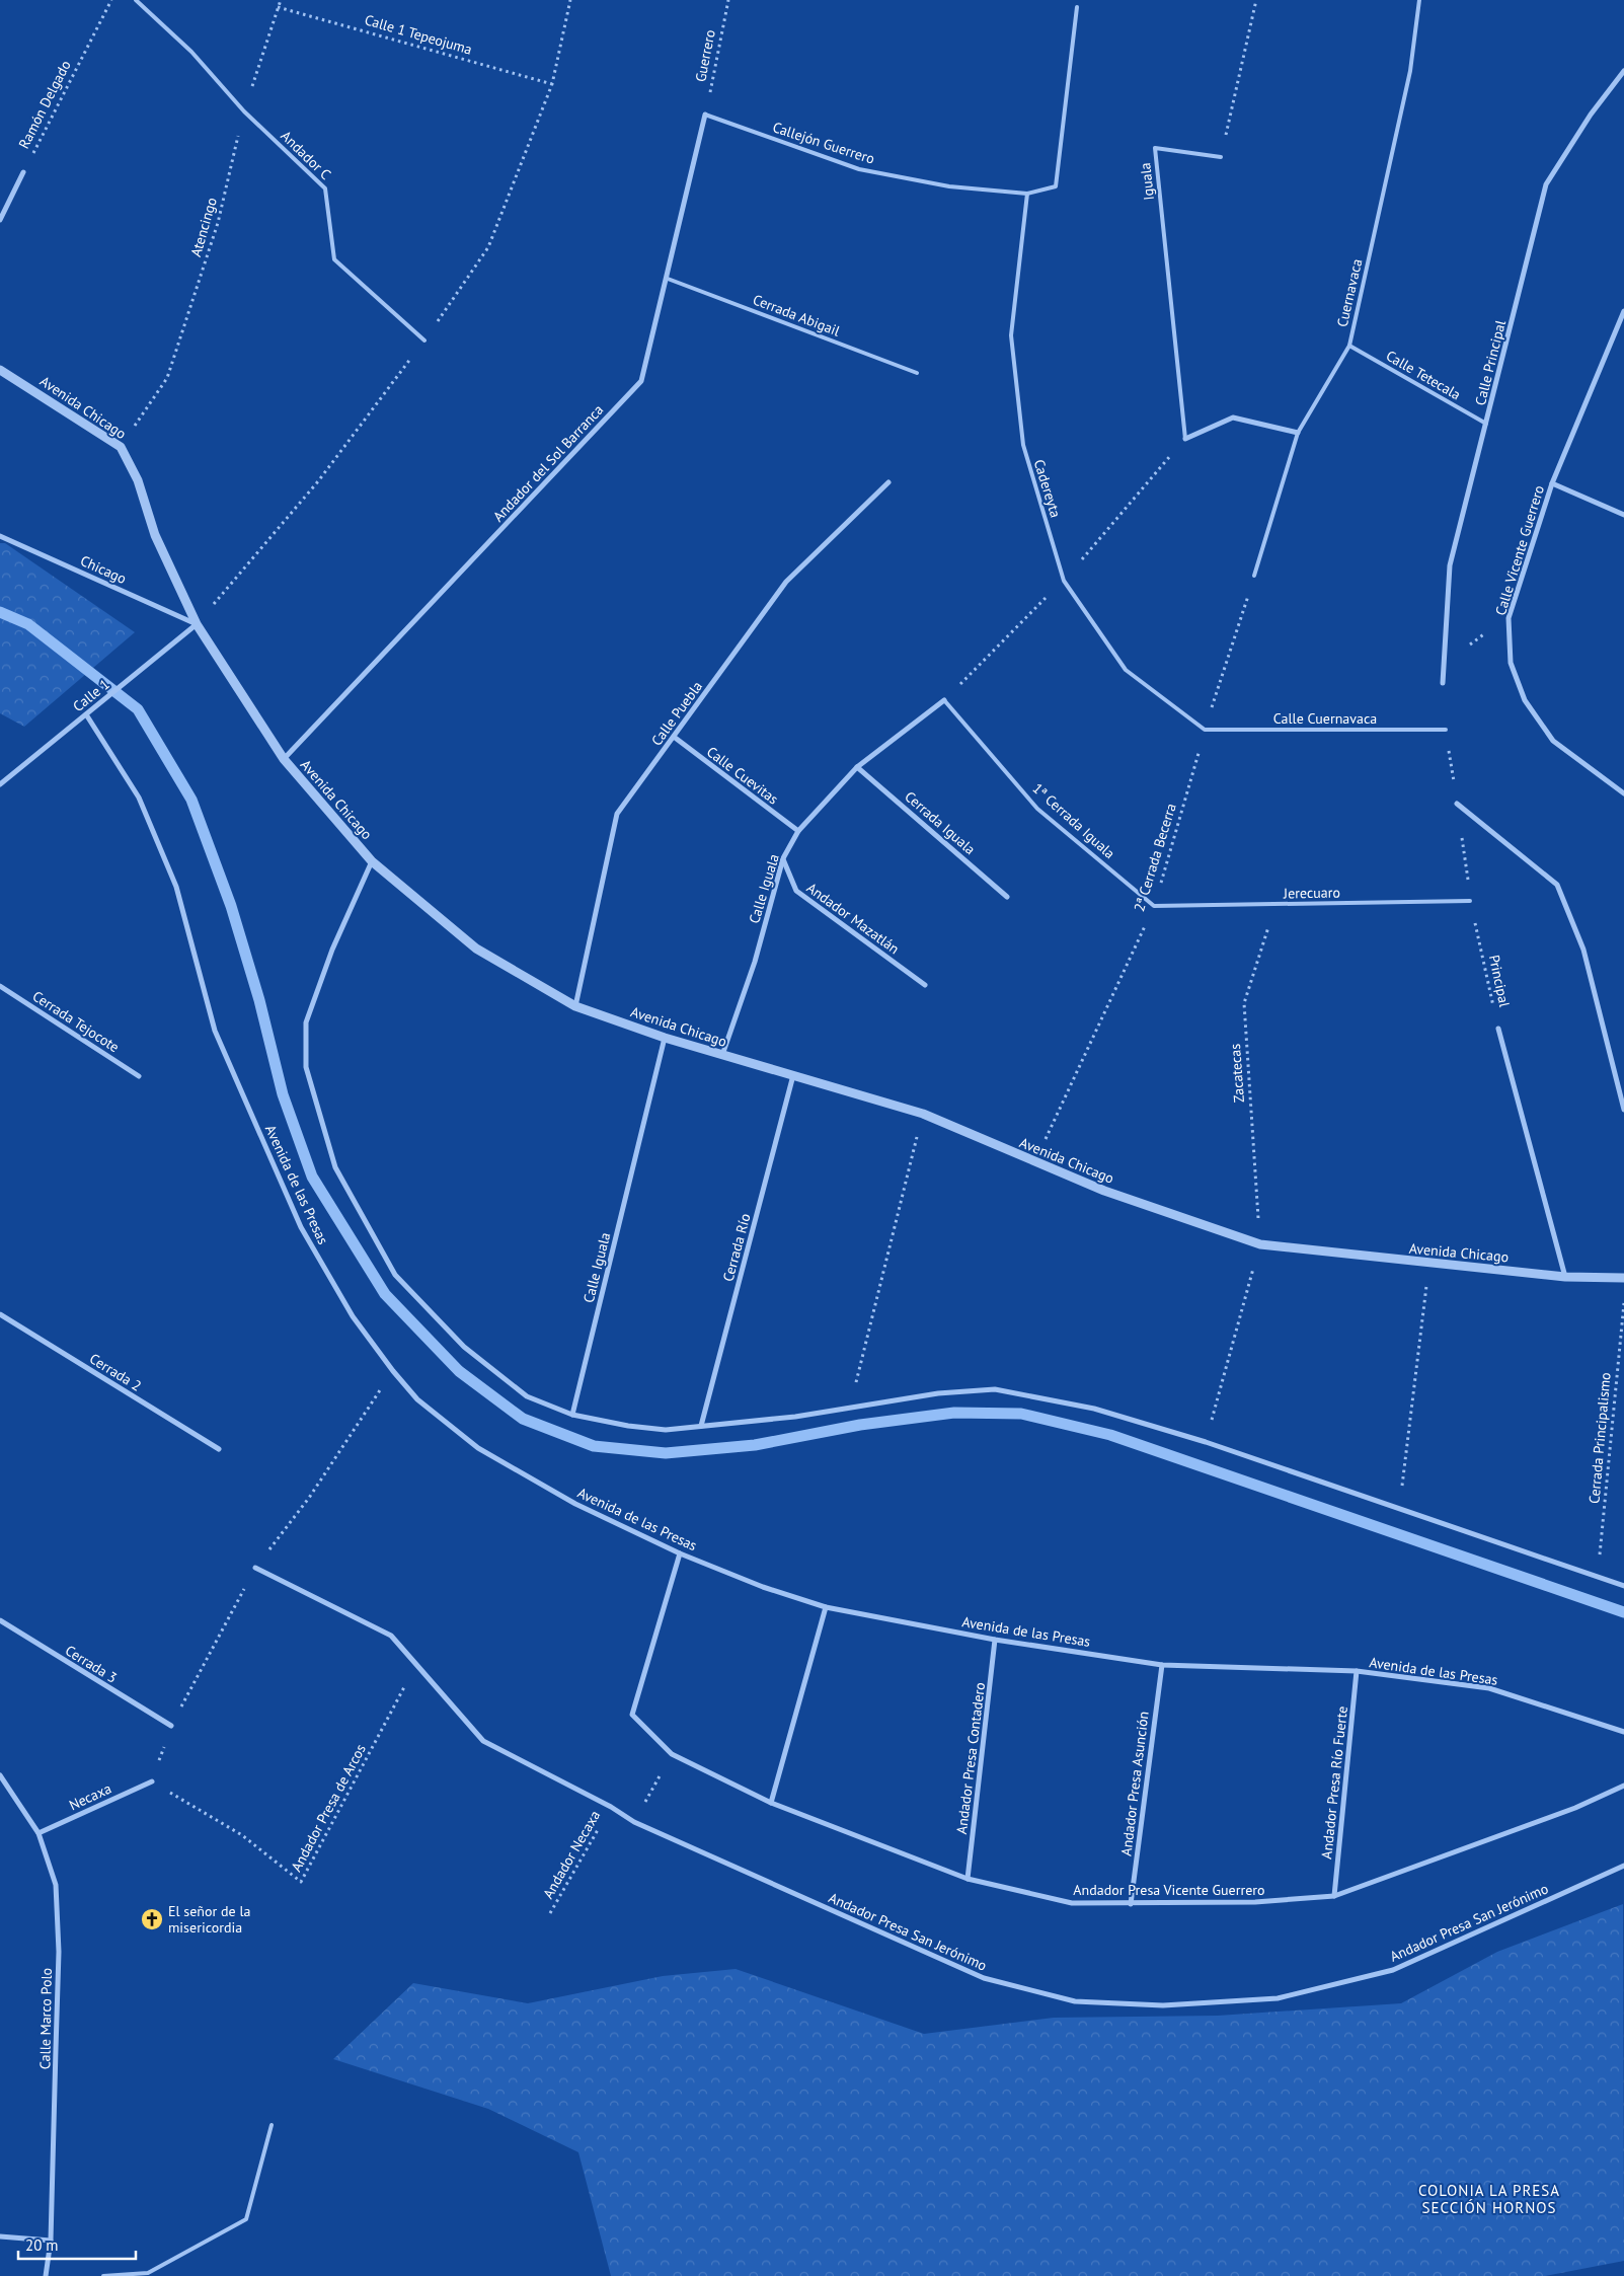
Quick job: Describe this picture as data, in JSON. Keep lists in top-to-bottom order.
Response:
{
  "streets": {
    "street": [
      "Calle Principal",
      "Avenida Chicago",
      "Andador del Sol Barranca",
      "Calle Vicente Guerrero",
      "Chicago",
      "Calle 1",
      "Calle Puebla",
      "Calle Cuevitas",
      "Cerrada Iguala",
      "Calle Iguala",
      "Andador Mazatlán",
      "Principal",
      "Cerrada Tejocote",
      "Avenida de las Presas",
      "Cerrada Río",
      "Cerrada 2",
      "Cerrada 3",
      "Andador Presa Contadero",
      "Andador Presa Río Fuerte",
      "Andador Presa Asunción",
      "Necaxa",
      "Andador Presa Vicente Guerrero",
      "Andador Presa San Jerónimo",
      "Calle Marco Polo"
    ],
    "lane": [
      "Callejón Guerrero",
      "Andador C",
      "Iguala",
      "Cuernavaca",
      "Cerrada Abigail",
      "Calle Tetecala",
      "Cadereyta",
      "Calle Cuernavaca",
      "1ª Cerrada Iguala",
      "Jerecuaro"
    ],
    "path": [
      "Calle 1 Tepeojuma",
      "Guerrero",
      "Ramón Delgado",
      "Atencingo",
      "2ª Cerrada Becerra",
      "Zacatecas",
      "Cerrada Principalismo",
      "Andador Presa de Arcos",
      "Andador Necaxa"
    ]
  },
  "crossings": [
    ["Calle 1 Tepeojuma", "Atencingo"],
    ["Guerrero", "Callejón Guerrero"],
    ["Guerrero", "Andador del Sol Barranca"],
    ["Callejón Guerrero", "Andador del Sol Barranca"],
    ["Callejón Guerrero", "Cadereyta"],
    ["Andador C", "Atencingo"],
    ["Atencingo", "Avenida Chicago"],
    ["Cuernavaca", "Calle Tetecala"],
    ["Cuernavaca", "2ª Cerrada Becerra"],
    ["Cerrada Abigail", "Andador del Sol Barranca"],
    ["Calle Principal", "Calle Tetecala"],
    ["Avenida Chicago", "Andador del Sol Barranca"],
    ["Avenida Chicago", "Chicago"],
    ["Avenida Chicago", "Calle 1"],
    ["Avenida Chicago", "Calle Puebla"],
    ["Avenida Chicago", "2ª Cerrada Becerra"],
    ["Avenida Chicago", "Calle Iguala"],
    ["Avenida Chicago", "Principal"],
    ["Avenida Chicago", "Zacatecas"],
    ["Avenida Chicago", "Cerrada Río"],
    ["Cadereyta", "Calle Cuernavaca"],
    ["Cadereyta", "2ª Cerrada Becerra"],
    ["Chicago", "Calle 1"],
    ["Calle 1", "Avenida de las Presas"],
    ["Calle Puebla", "Calle Cuevitas"],
    ["Calle Cuernavaca", "2ª Cerrada Becerra"],
    ["Calle Cuernavaca", "Principal"],
    ["Calle Cuevitas", "Calle Iguala"],
    ["1ª Cerrada Iguala", "2ª Cerrada Becerra"],
    ["1ª Cerrada Iguala", "Calle Iguala"],
    ["1ª Cerrada Iguala", "Jerecuaro"],
    ["Cerrada Iguala", "Calle Iguala"],
    ["2ª Cerrada Becerra", "Jerecuaro"],
    ["Calle Iguala", "Andador Mazatlán"],
    ["Jerecuaro", "Principal"],
    ["Jerecuaro", "Zacatecas"],
    ["Avenida de las Presas", "Andador Presa Contadero"],
    ["Avenida de las Presas", "Andador Presa Río Fuerte"],
    ["Avenida de las Presas", "Andador Presa Asunción"],
    ["Avenida de las Presas", "Andador Presa Vicente Guerrero"],
    ["Andador Presa Contadero", "Andador Presa Vicente Guerrero"],
    ["Andador Presa Río Fuerte", "Andador Presa Vicente Guerrero"],
    ["Andador Presa Asunción", "Andador Presa Vicente Guerrero"],
    ["Necaxa", "Andador Presa de Arcos"],
    ["Necaxa", "Calle Marco Polo"],
    ["Andador Presa de Arcos", "Andador Presa San Jerónimo"],
    ["Andador Necaxa", "Andador Presa San Jerónimo"]
  ],
  "districts": ["COLONIA LA PRESA SECCIÓN HORNOS"],
  "places": {
    "church": ["El señor de la misericordia"]
  },
  "scale_bar": "20 m"
}
